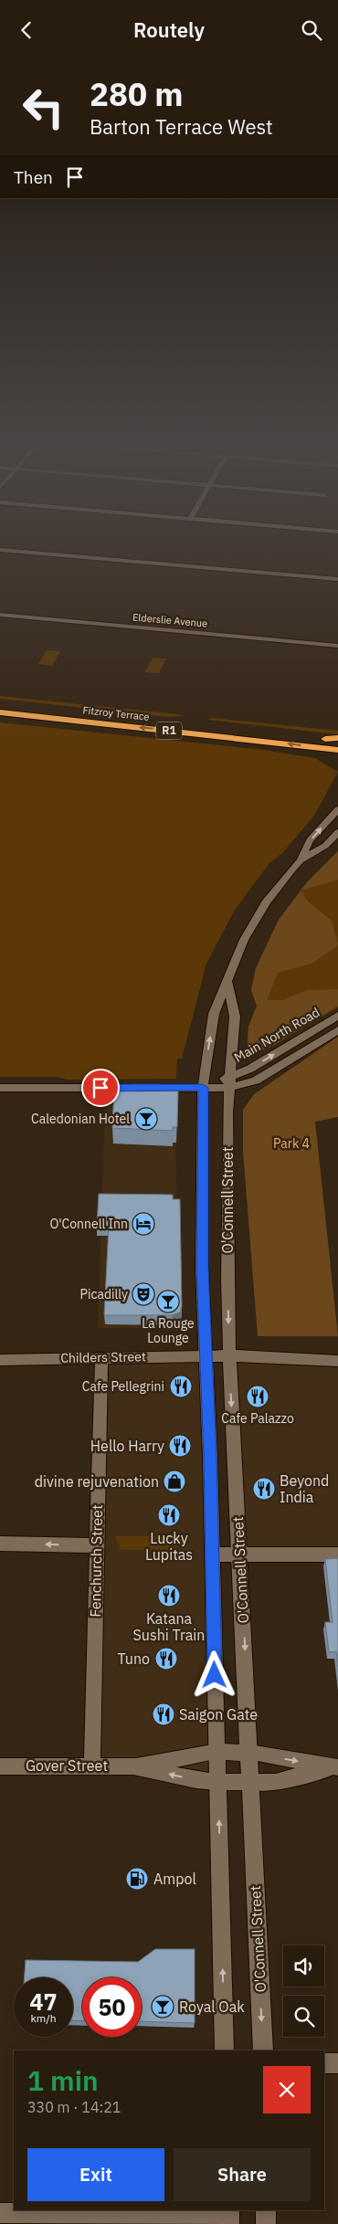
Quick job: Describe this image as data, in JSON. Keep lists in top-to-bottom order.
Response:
{
  "streets": {
    "highway": ["Fitzroy Terrace", "R1"],
    "street": [
      "Elderslie Avenue",
      "Main North Road",
      "O'Connell Street",
      "Childers Street",
      "Fenchurch Street",
      "Gover Street"
    ]
  },
  "crossings": [
    ["Main North Road", "O'Connell Street"],
    ["O'Connell Street", "Childers Street"],
    ["O'Connell Street", "Gover Street"],
    ["Childers Street", "Fenchurch Street"],
    ["Fenchurch Street", "Gover Street"]
  ],
  "parks": ["Park 4"],
  "places": {
    "bar": ["Caledonian Hotel", "La Rouge Lounge", "Royal Oak"],
    "hotel": ["O'Connell Inn"],
    "theatre": ["Picadilly"],
    "restaurant": [
      "Cafe Pellegrini",
      "Cafe Palazzo",
      "Hello Harry",
      "Beyond India",
      "Lucky Lupitas",
      "Katana Sushi Train",
      "Tuno",
      "Saigon Gate"
    ],
    "shop": ["divine rejuvenation"],
    "fuel station": ["Ampol"]
  },
  "page": {
    "header": "Routely",
    "turn": ["280 m", "Barton Terrace West"],
    "then": "Then",
    "speed": "47 km/h",
    "limit": "50",
    "heading": ["1 min", "330 m · 14:21"],
    "buttons": ["Exit", "Share"]
  }
}
